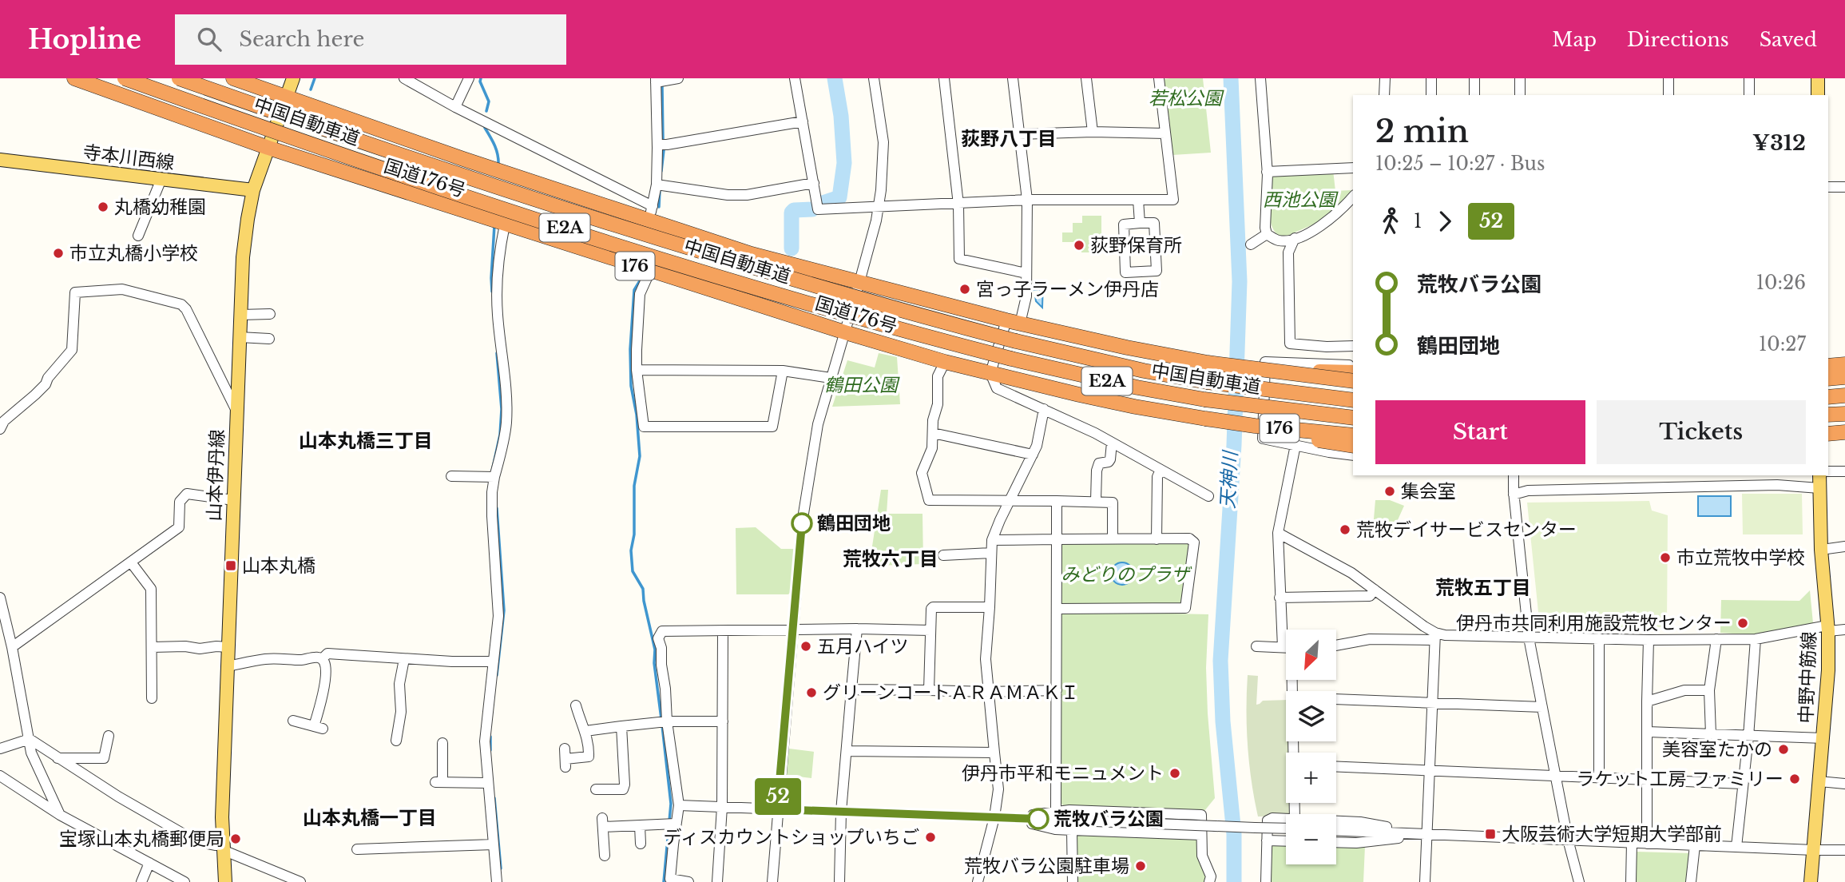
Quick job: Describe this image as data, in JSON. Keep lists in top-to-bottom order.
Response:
{
  "streets": {
    "highway": [
      "中国自動車道",
      "国道176号",
      "E2A",
      "176"
    ],
    "main road": ["寺本川西線", "山本伊丹線", "中野中筋線"]
  },
  "crossings": [
    ["寺本川西線", "山本伊丹線"],
    ["国道176号", "山本伊丹線"]
  ],
  "districts": [
    "荻野八丁目",
    "山本丸橋三丁目",
    "荒牧六丁目",
    "荒牧五丁目",
    "山本丸橋一丁目"
  ],
  "water": ["天神川"],
  "parks": [
    "若松公園",
    "西池公園",
    "鶴田公園",
    "みどりのプラザ"
  ],
  "places": {
    "other": [
      "丸橋幼稚園",
      "荻野保育所",
      "市立丸橋小学校",
      "宮っ子ラーメン伊丹店",
      "集会室",
      "鶴田団地",
      "荒牧デイサービスセンター",
      "市立荒牧中学校",
      "伊丹市共同利用施設荒牧センター",
      "五月ハイツ",
      "グリーンコートＡＲＡＭＡＫＩ",
      "美容室たかの",
      "伊丹市平和モニュメント",
      "ラケット工房 ファミリー",
      "荒牧バラ公園",
      "ディスカウントショップいちご",
      "宝塚山本丸橋郵便局",
      "荒牧バラ公園駐車場"
    ],
    "transit": ["山本丸橋", "大阪芸術大学短期大学部前"]
  },
  "lines": ["bus line 52"],
  "north": "bottom left",
  "page": {
    "header": "Hopline",
    "search": "Search here",
    "nav": ["Map", "Directions", "Saved"],
    "on_map": "52",
    "heading": ["2 min", "10:25 – 10:27 · Bus", "¥312"],
    "legs": ["1", "52"],
    "list": [
      {
        "name": "荒牧バラ公園",
        "value": "10:26"
      },
      {
        "name": "鶴田団地",
        "value": "10:27"
      }
    ],
    "buttons": ["Start", "Tickets"],
    "map_buttons": ["+", "−"]
  }
}
